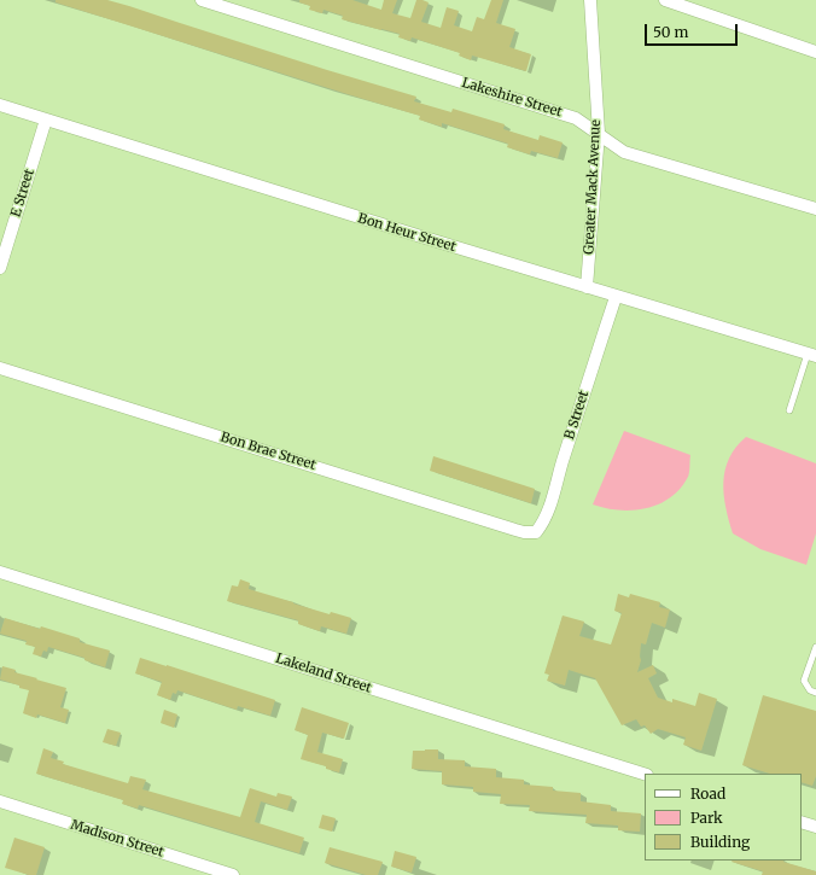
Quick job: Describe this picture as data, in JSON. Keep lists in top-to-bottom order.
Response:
{
  "streets": {
    "street": [
      "Lakeshire Street",
      "Greater Mack Avenue",
      "E Street",
      "Bon Heur Street",
      "B Street",
      "Bon Brae Street",
      "Lakeland Street",
      "Madison Street"
    ]
  },
  "crossings": [
    ["Lakeshire Street", "Greater Mack Avenue"],
    ["Greater Mack Avenue", "Bon Heur Street"],
    ["E Street", "Bon Heur Street"],
    ["Bon Heur Street", "B Street"],
    ["B Street", "Bon Brae Street"]
  ],
  "legend": ["Road", "Park", "Building"],
  "scale_bar": "50 m"
}
